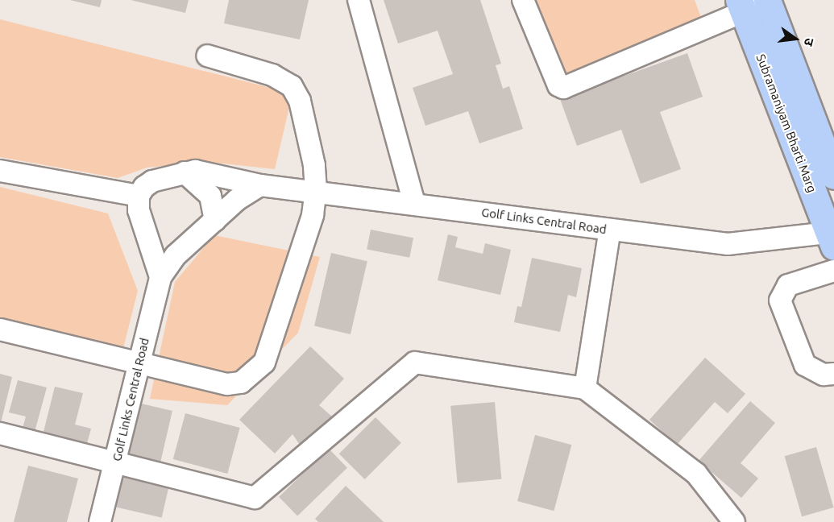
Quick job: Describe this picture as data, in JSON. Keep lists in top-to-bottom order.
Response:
{
  "streets": {
    "main road": ["Subramaniyam Bharti Marg"],
    "street": ["Golf Links Central Road"]
  },
  "crossings": [
    ["Subramaniyam Bharti Marg", "Golf Links Central Road"]
  ],
  "north": "right"
}
